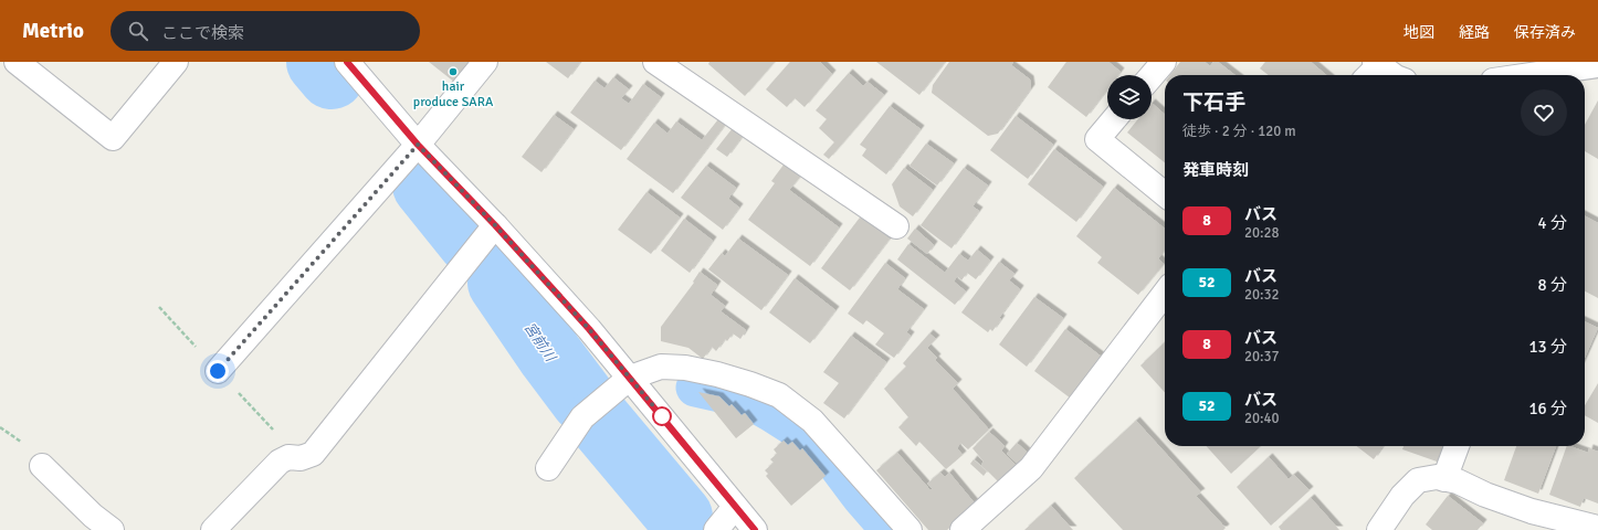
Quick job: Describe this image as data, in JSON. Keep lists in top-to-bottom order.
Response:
{
  "water": ["宮前川"],
  "places": ["hair produce SARA"],
  "lines": ["bus line 8"],
  "page": {
    "header": "Metrio",
    "search": "ここで検索",
    "nav": ["地図", "経路", "保存済み"],
    "heading": [
      ["下石手", "徒歩 · 2 分 · 120 m"],
      "発車時刻"
    ],
    "list": [
      {
        "mark": "8",
        "name": "バス",
        "note": "20:28",
        "value": "4 分"
      },
      {
        "mark": "52",
        "name": "バス",
        "note": "20:32",
        "value": "8 分"
      },
      {
        "mark": "8",
        "name": "バス",
        "note": "20:37",
        "value": "13 分"
      },
      {
        "mark": "52",
        "name": "バス",
        "note": "20:40",
        "value": "16 分"
      }
    ]
  }
}
